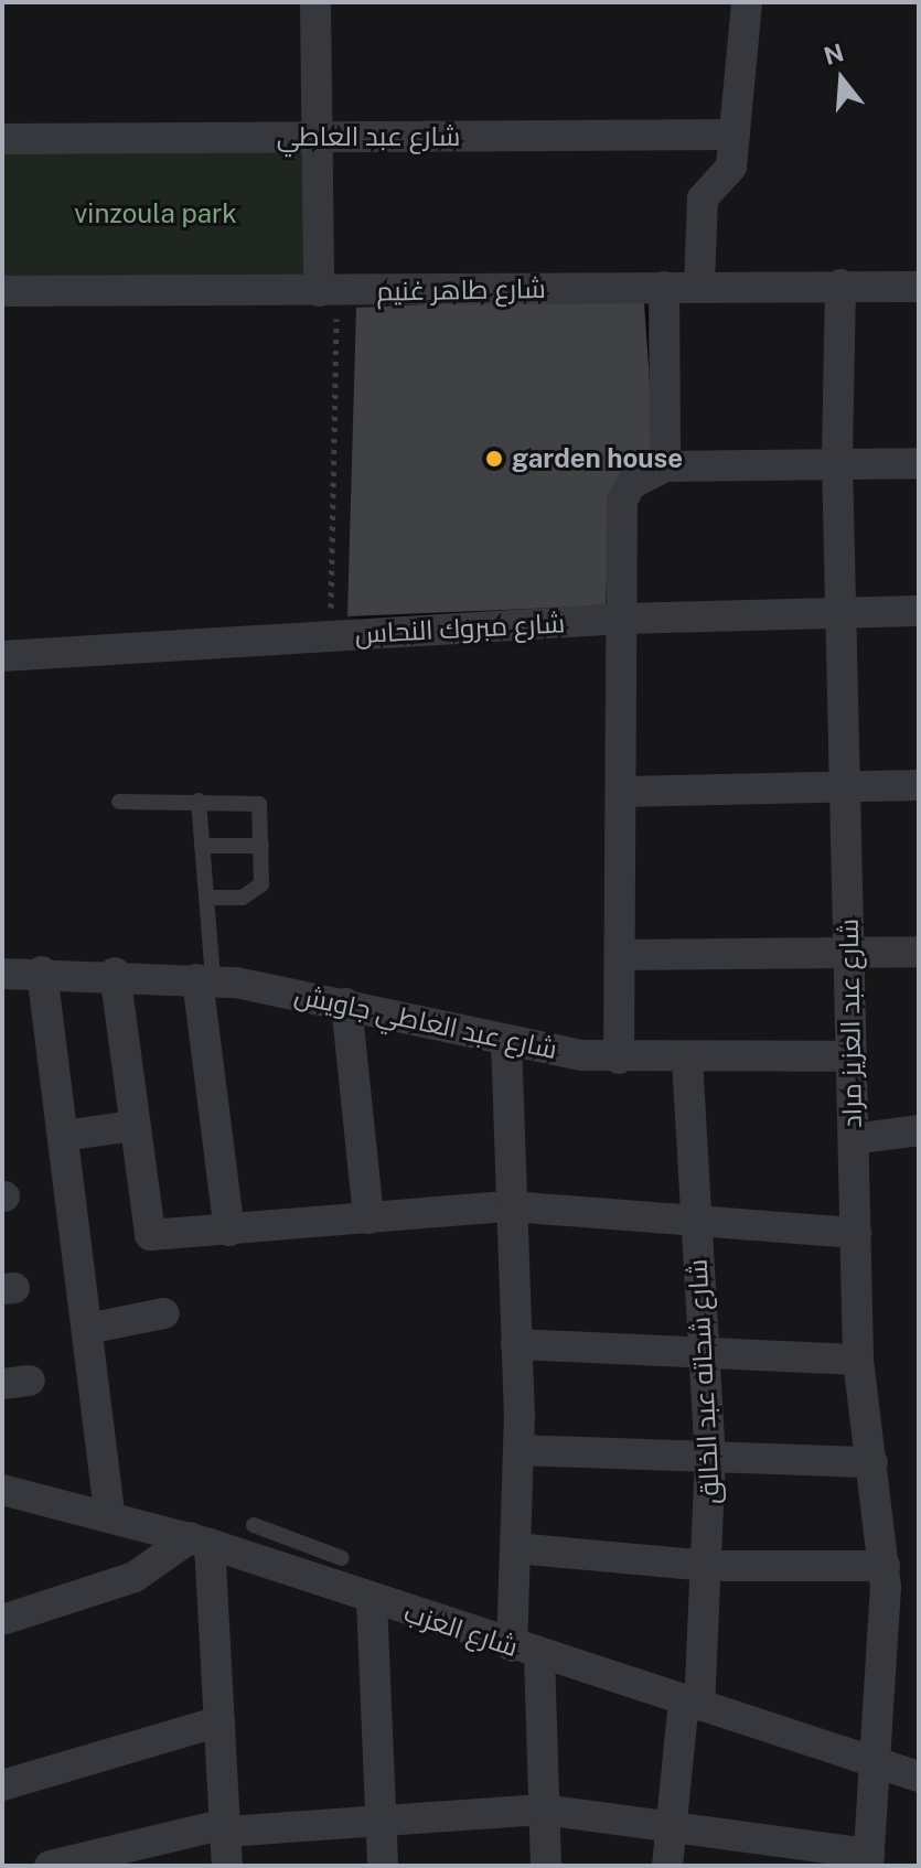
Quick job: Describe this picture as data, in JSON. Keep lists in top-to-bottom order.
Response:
{
  "streets": {
    "street": [
      "شارع عبد العاطي",
      "شارع طاهر غنيم",
      "شارع مبروك النحاس",
      "شارع عبد العاطي جاويش",
      "شارع عبد العزيز مراد",
      "شارع شحاته عبد الخالق",
      "شارع العزب"
    ]
  },
  "crossings": [
    ["شارع طاهر غنيم", "شارع عبد العزيز مراد"],
    ["شارع مبروك النحاس", "شارع عبد العزيز مراد"],
    ["شارع عبد العاطي جاويش", "شارع عبد العزيز مراد"],
    ["شارع عبد العاطي جاويش", "شارع شحاته عبد الخالق"],
    ["شارع عبد العزيز مراد", "شارع العزب"],
    ["شارع شحاته عبد الخالق", "شارع العزب"]
  ],
  "parks": ["vinzoula park"],
  "places": ["garden house"],
  "north": "top"
}
